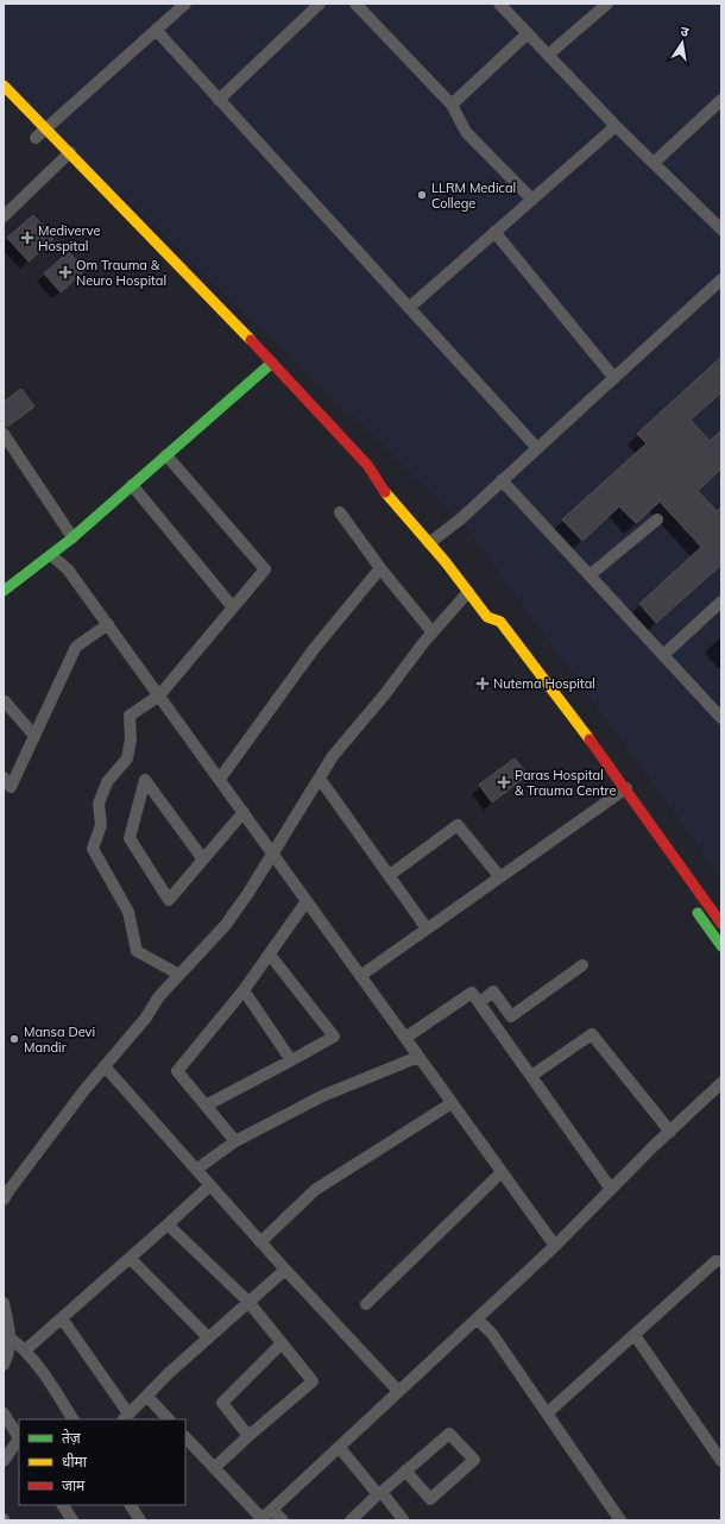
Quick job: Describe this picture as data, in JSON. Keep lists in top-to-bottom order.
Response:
{
  "places": {
    "other": ["LLRM Medical College", "Mansa Devi Mandir"],
    "health": [
      "Mediverve Hospital",
      "Om Trauma & Neuro Hospital",
      "Nutema Hospital",
      "Paras Hospital & Trauma Centre"
    ]
  },
  "legend": ["तेज़", "धीमा", "जाम"],
  "north": "top"
}
